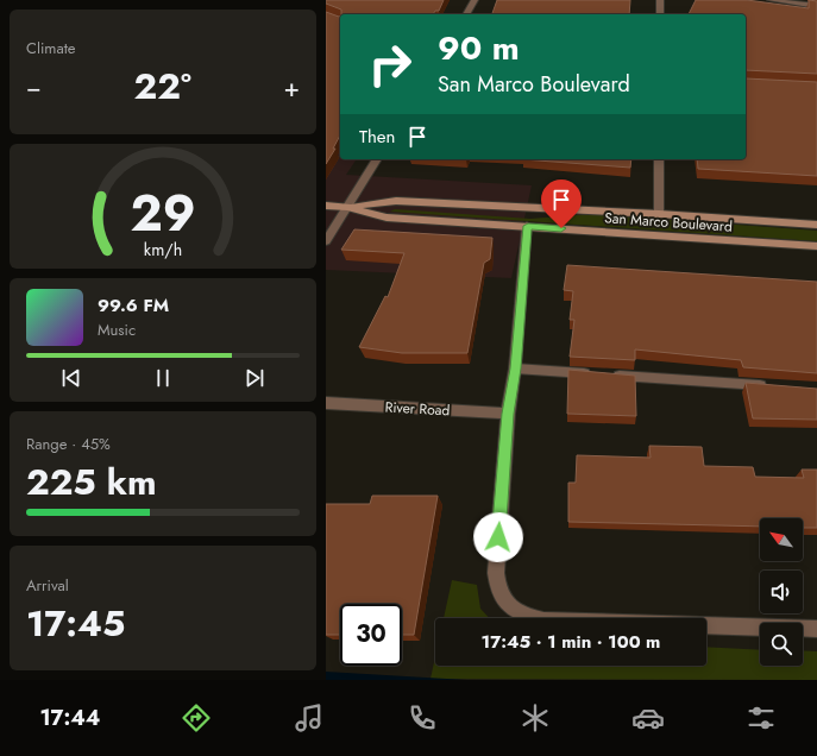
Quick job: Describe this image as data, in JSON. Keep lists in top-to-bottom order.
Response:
{
  "streets": {
    "main road": ["San Marco Boulevard"],
    "street": ["River Road"]
  },
  "north": "top left",
  "page": {
    "tile": [
      "Climate",
      ["Range · 45%", "225 km"],
      ["Arrival", "17:45"]
    ],
    "turn": ["90 m", "San Marco Boulevard"],
    "heat": ["−", "22°", "+"],
    "then": "Then",
    "song": ["99.6 FM", "Music"],
    "limit": "30",
    "trip": "17:45 · 1 min · 100 m",
    "tabs": "17:44",
    "gauge": ["29", "km/h"]
  }
}
